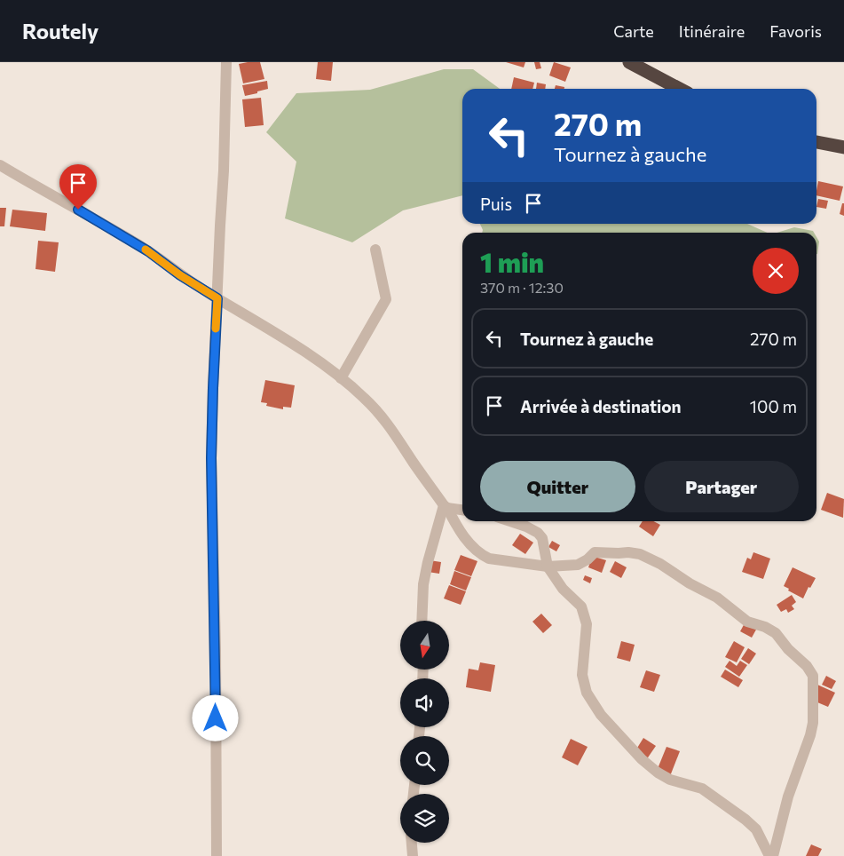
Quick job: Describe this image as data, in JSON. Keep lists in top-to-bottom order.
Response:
{
  "north": "bottom",
  "page": {
    "header": "Routely",
    "nav": ["Carte", "Itinéraire", "Favoris"],
    "turn": ["270 m", "Tournez à gauche"],
    "then": "Puis",
    "heading": ["1 min", "370 m · 12:30"],
    "list": [
      {
        "name": "Tournez à gauche",
        "value": "270 m"
      },
      {
        "name": "Arrivée à destination",
        "value": "100 m"
      }
    ],
    "buttons": ["Quitter", "Partager"]
  }
}
